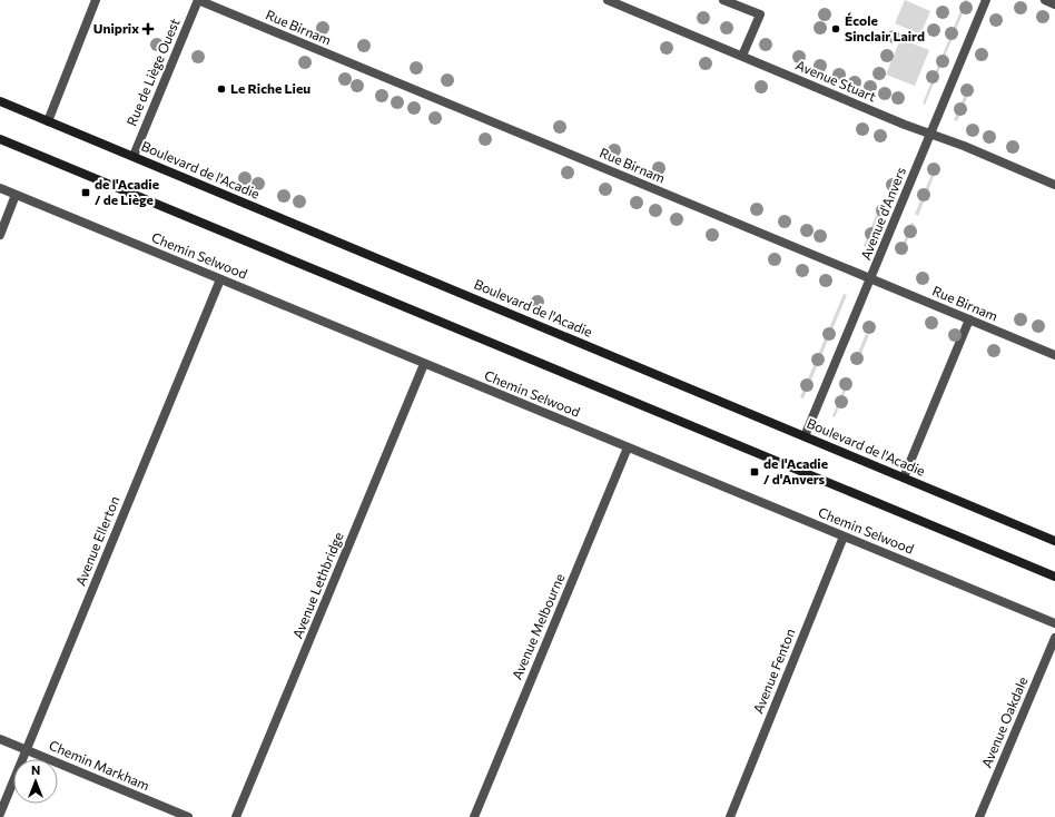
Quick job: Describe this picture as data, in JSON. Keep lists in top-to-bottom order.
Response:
{
  "streets": {
    "main road": ["Boulevard de l'Acadie"],
    "street": [
      "Rue Birnam",
      "Rue de Liège Ouest",
      "Avenue Stuart",
      "Avenue d'Anvers",
      "Chemin Selwood",
      "Avenue Ellerton",
      "Avenue Lethbridge",
      "Avenue Melbourne",
      "Avenue Fenton",
      "Avenue Oakdale",
      "Chemin Markham"
    ]
  },
  "crossings": [
    ["Rue Birnam", "Rue de Liège Ouest"],
    ["Rue Birnam", "Avenue d'Anvers"],
    ["Rue de Liège Ouest", "Boulevard de l'Acadie"],
    ["Avenue Stuart", "Avenue d'Anvers"],
    ["Boulevard de l'Acadie", "Avenue d'Anvers"],
    ["Chemin Selwood", "Avenue Ellerton"],
    ["Chemin Selwood", "Avenue Lethbridge"],
    ["Chemin Selwood", "Avenue Melbourne"],
    ["Chemin Selwood", "Avenue Fenton"],
    ["Avenue Ellerton", "Chemin Markham"]
  ],
  "places": {
    "health": ["Uniprix"],
    "other": ["École Sinclair Laird", "Le Riche Lieu"],
    "transit": ["de l'Acadie / de Liège", "de l'Acadie / d'Anvers"]
  },
  "north": "top"
}
